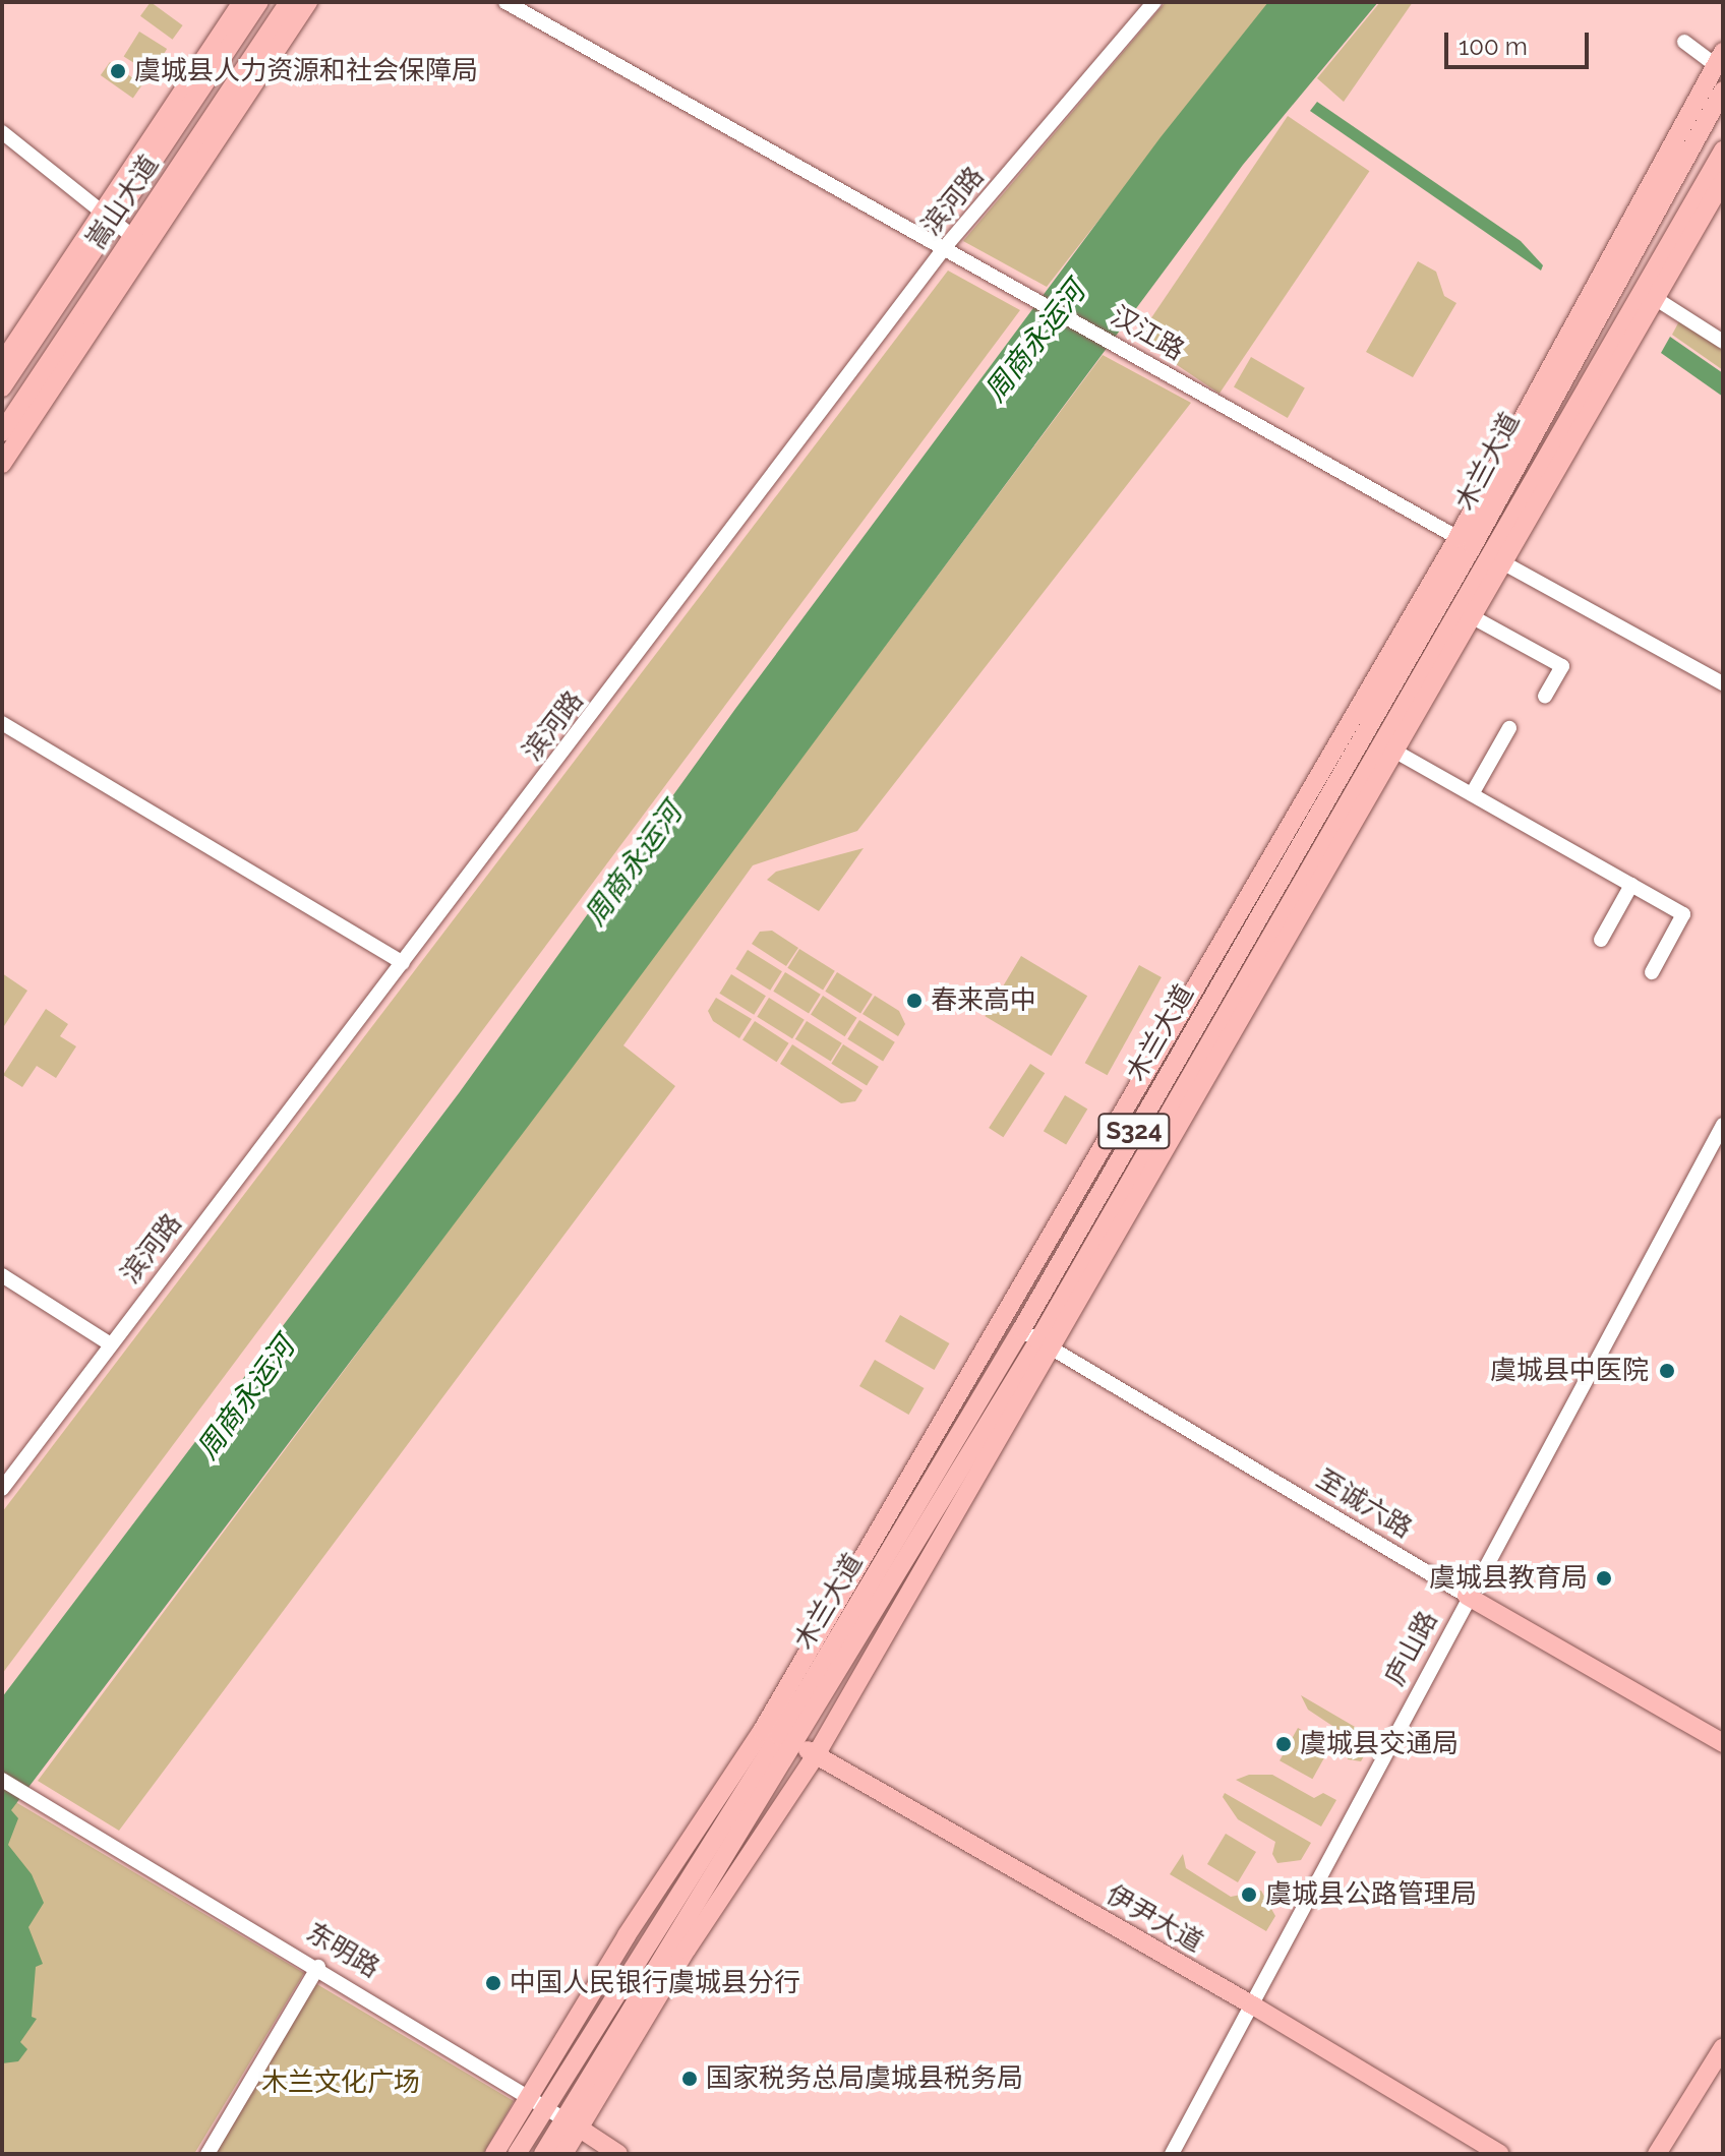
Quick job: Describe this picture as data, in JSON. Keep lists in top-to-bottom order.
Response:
{
  "streets": {
    "main road": [
      "嵩山大道",
      "木兰大道",
      "S324",
      "至诚六路",
      "伊尹大道",
      "东明路"
    ],
    "street": ["滨河路", "汉江路", "庐山路"]
  },
  "crossings": [
    ["滨河路", "汉江路"],
    ["汉江路", "木兰大道"],
    ["木兰大道", "至诚六路"],
    ["木兰大道", "伊尹大道"],
    ["木兰大道", "东明路"],
    ["至诚六路", "庐山路"],
    ["庐山路", "伊尹大道"]
  ],
  "water": ["周商永运河"],
  "parks": ["木兰文化广场"],
  "places": [
    "虞城县人力资源和社会保障局",
    "春来高中",
    "虞城县中医院",
    "虞城县教育局",
    "虞城县交通局",
    "虞城县公路管理局",
    "中国人民银行虞城县分行",
    "国家税务总局虞城县税务局"
  ],
  "scale_bar": "100 m"
}
